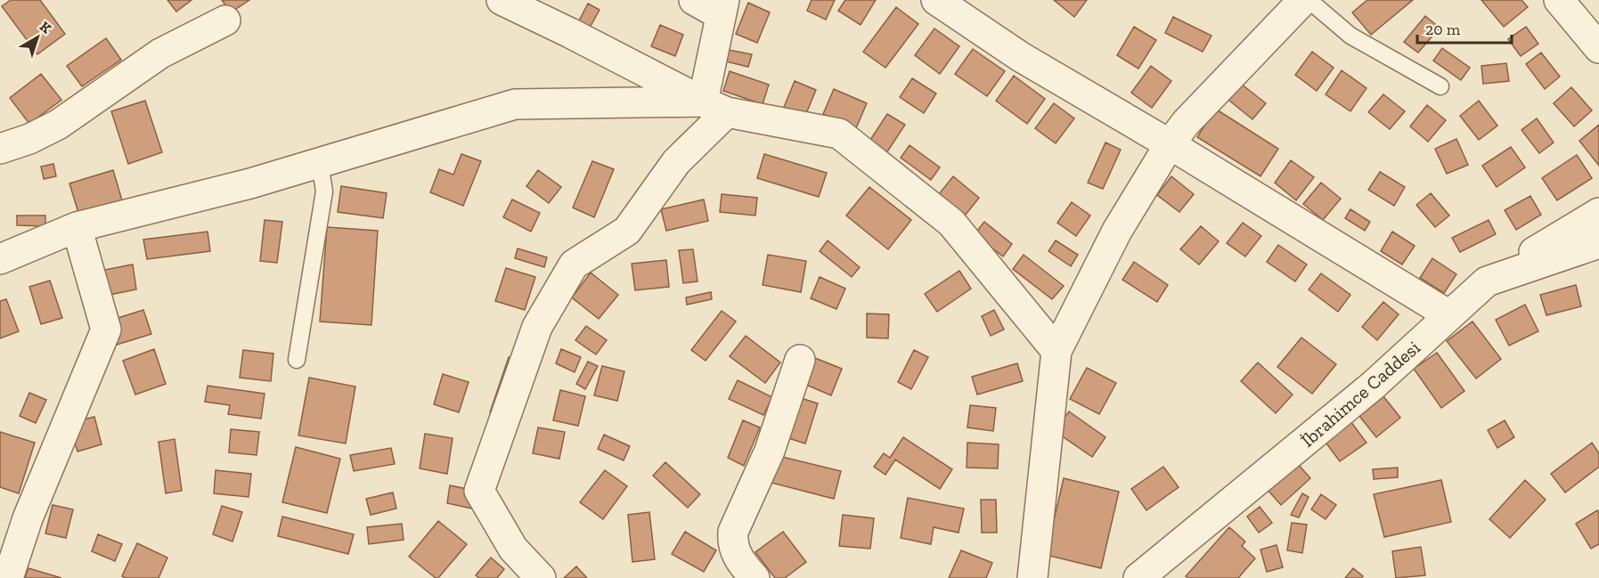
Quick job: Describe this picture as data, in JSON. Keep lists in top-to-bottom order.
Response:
{
  "streets": {
    "street": ["İbrahimce Caddesi"]
  },
  "scale_bar": "20 m",
  "north": "top right"
}
